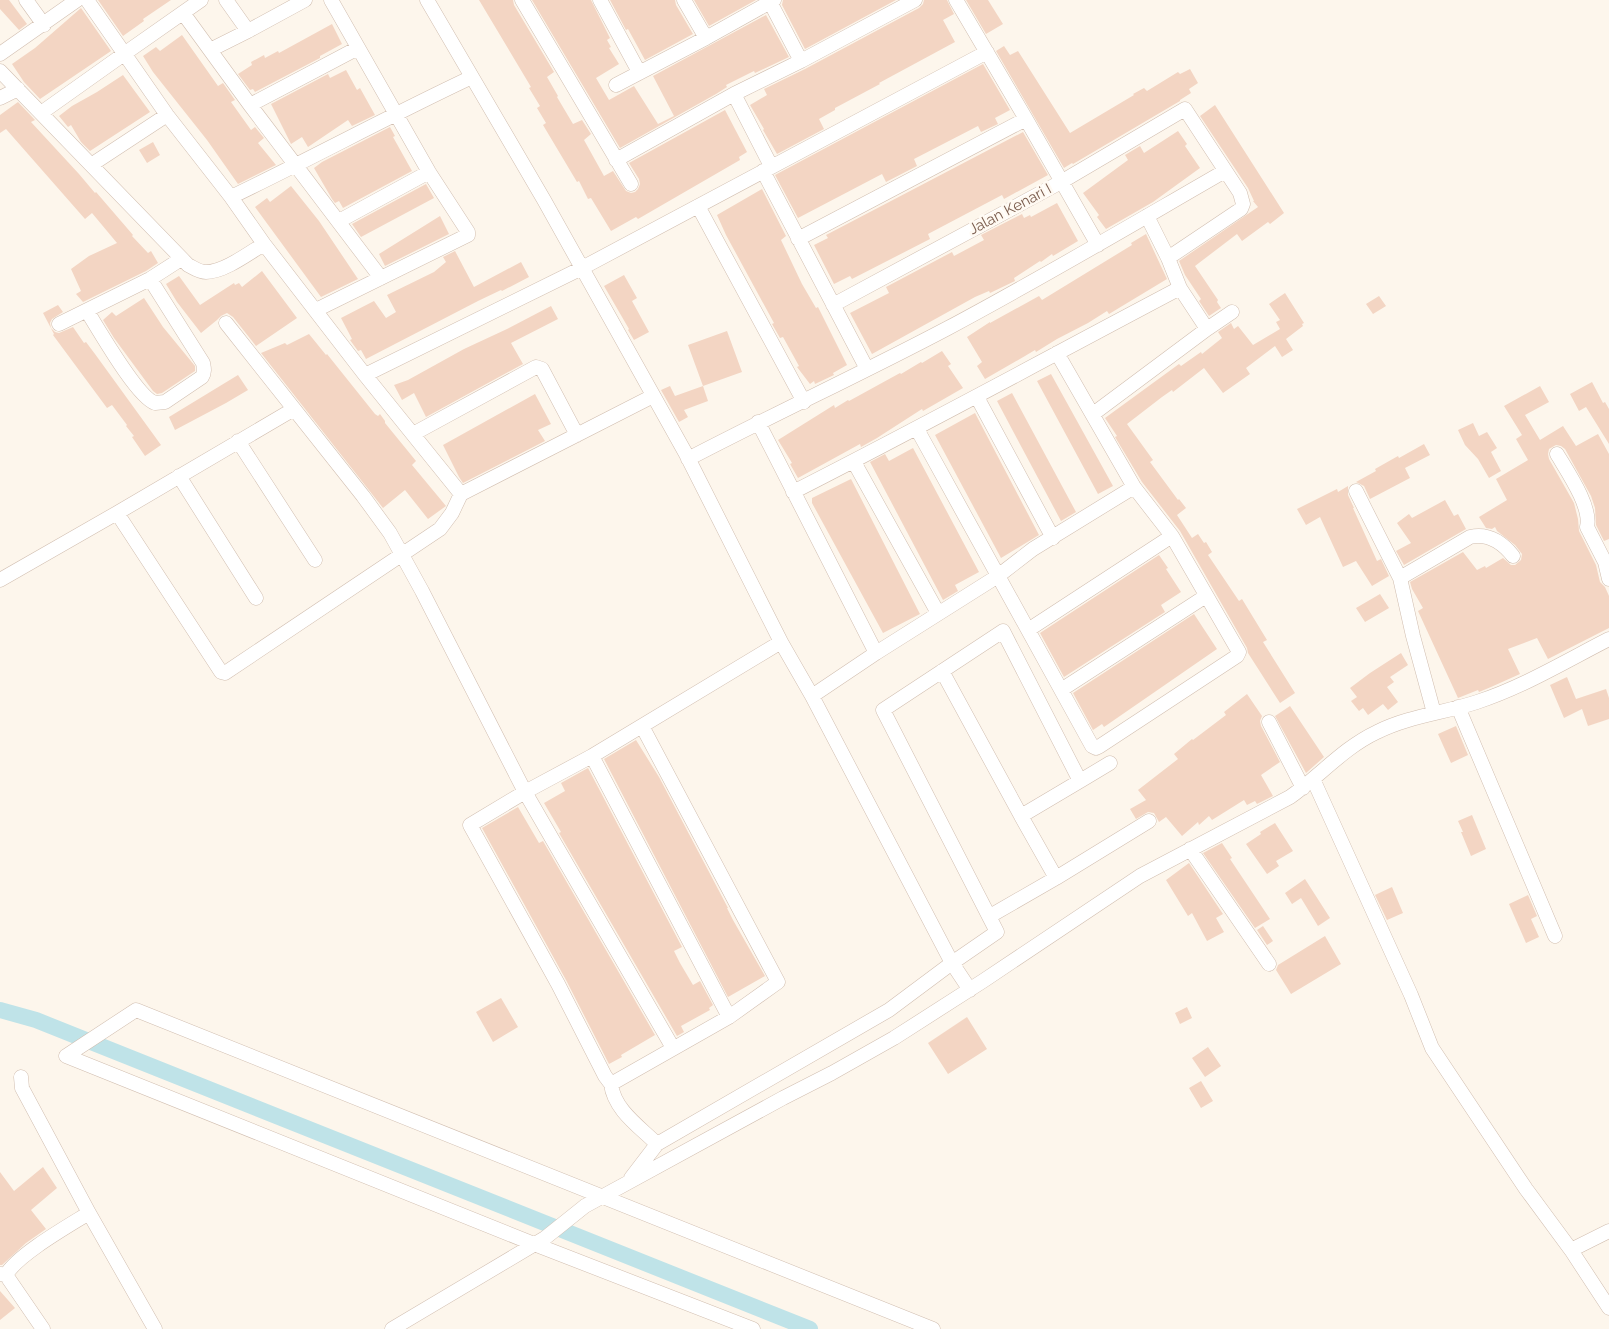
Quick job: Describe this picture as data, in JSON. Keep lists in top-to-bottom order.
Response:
{
  "streets": {
    "street": ["Jalan Kenari I"]
  }
}
